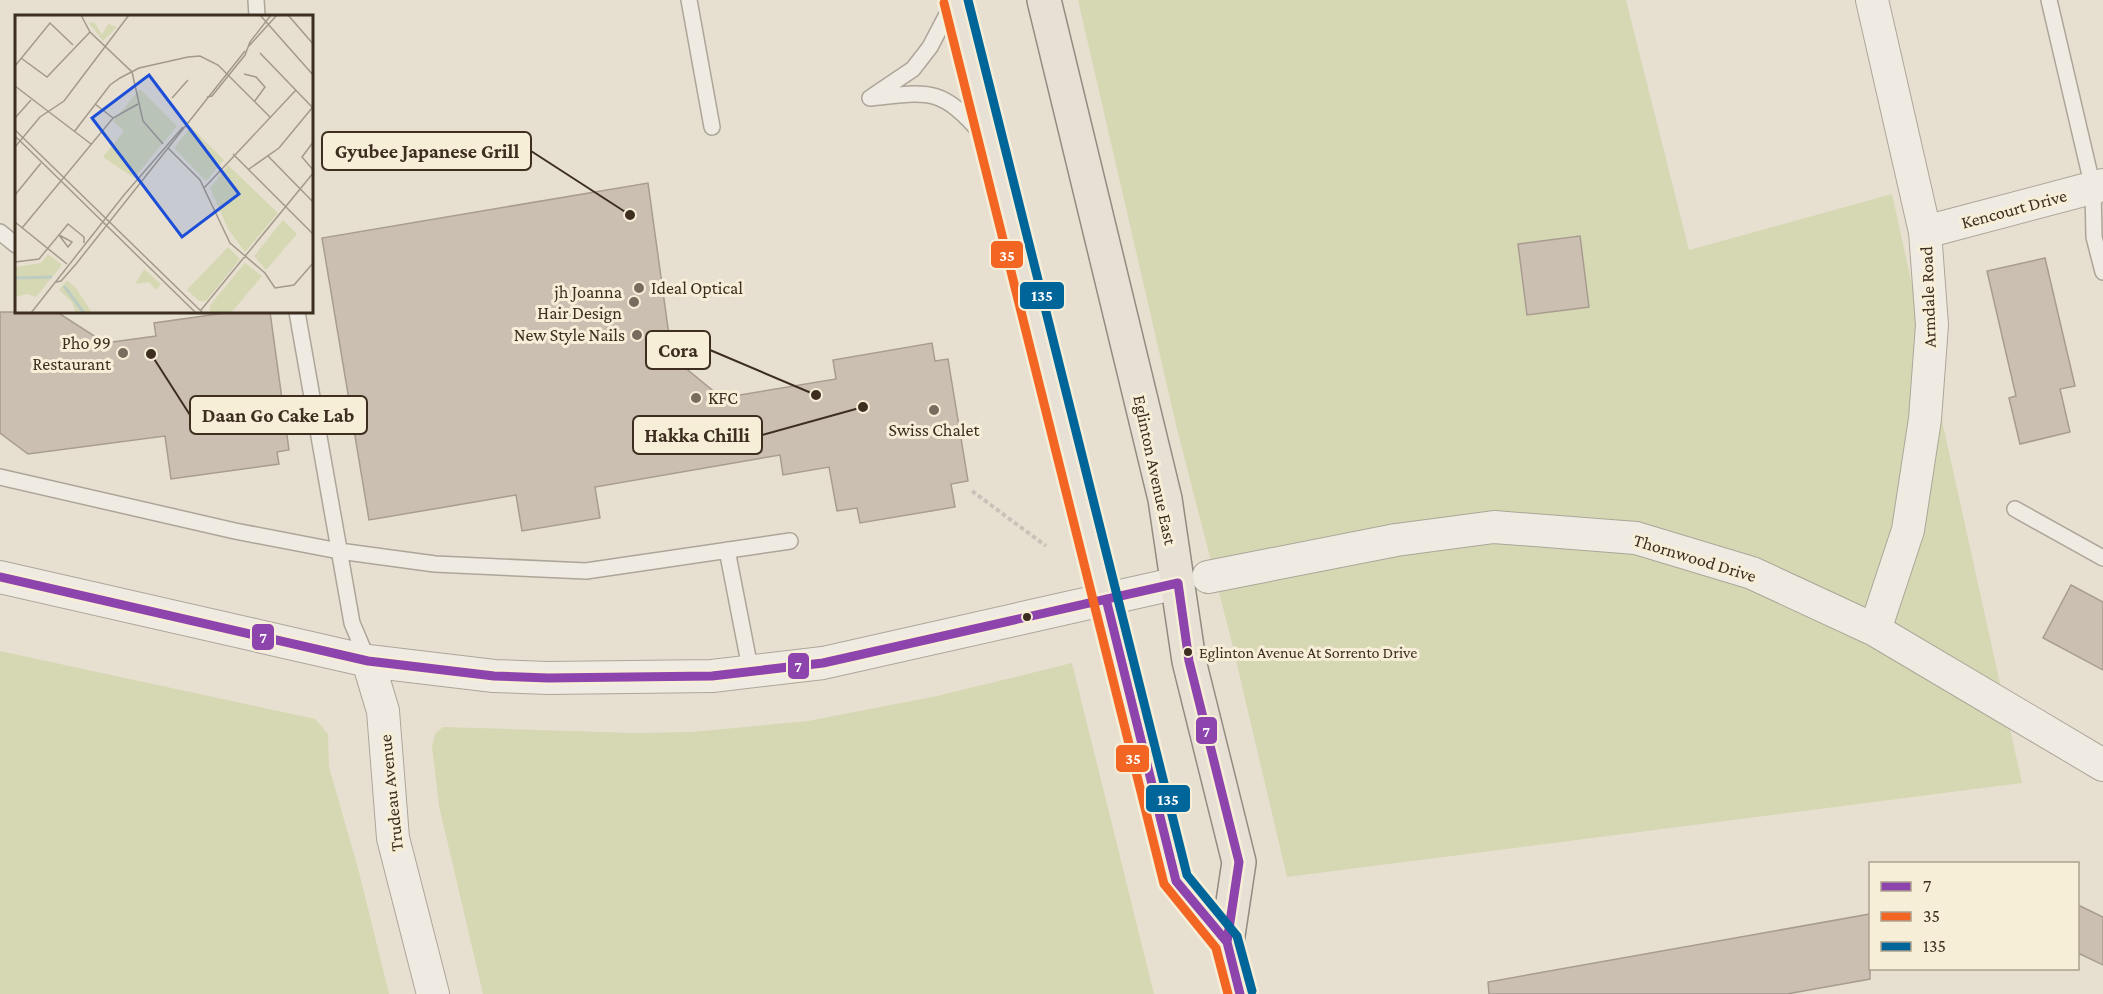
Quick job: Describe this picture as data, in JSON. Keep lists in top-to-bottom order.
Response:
{
  "streets": {
    "main road": ["Eglinton Avenue East"],
    "street": [
      "Kencourt Drive",
      "Armdale Road",
      "Thornwood Drive",
      "Trudeau Avenue"
    ]
  },
  "crossings": [
    ["Kencourt Drive", "Armdale Road"],
    ["Armdale Road", "Thornwood Drive"],
    ["Eglinton Avenue East", "Thornwood Drive"],
    ["Thornwood Drive", "Trudeau Avenue"]
  ],
  "places": [
    "Gyubee Japanese Grill",
    "Ideal Optical",
    "jh Joanna Hair Design",
    "New Style Nails",
    "Pho 99 Restaurant",
    "Daan Go Cake Lab",
    "Cora",
    "KFC",
    "Hakka Chilli",
    "Swiss Chalet",
    "Eglinton Avenue At Sorrento Drive"
  ],
  "lines": ["transit line 135", "transit line 35", "transit line 7"],
  "legend": ["7", "35", "135"]
}
